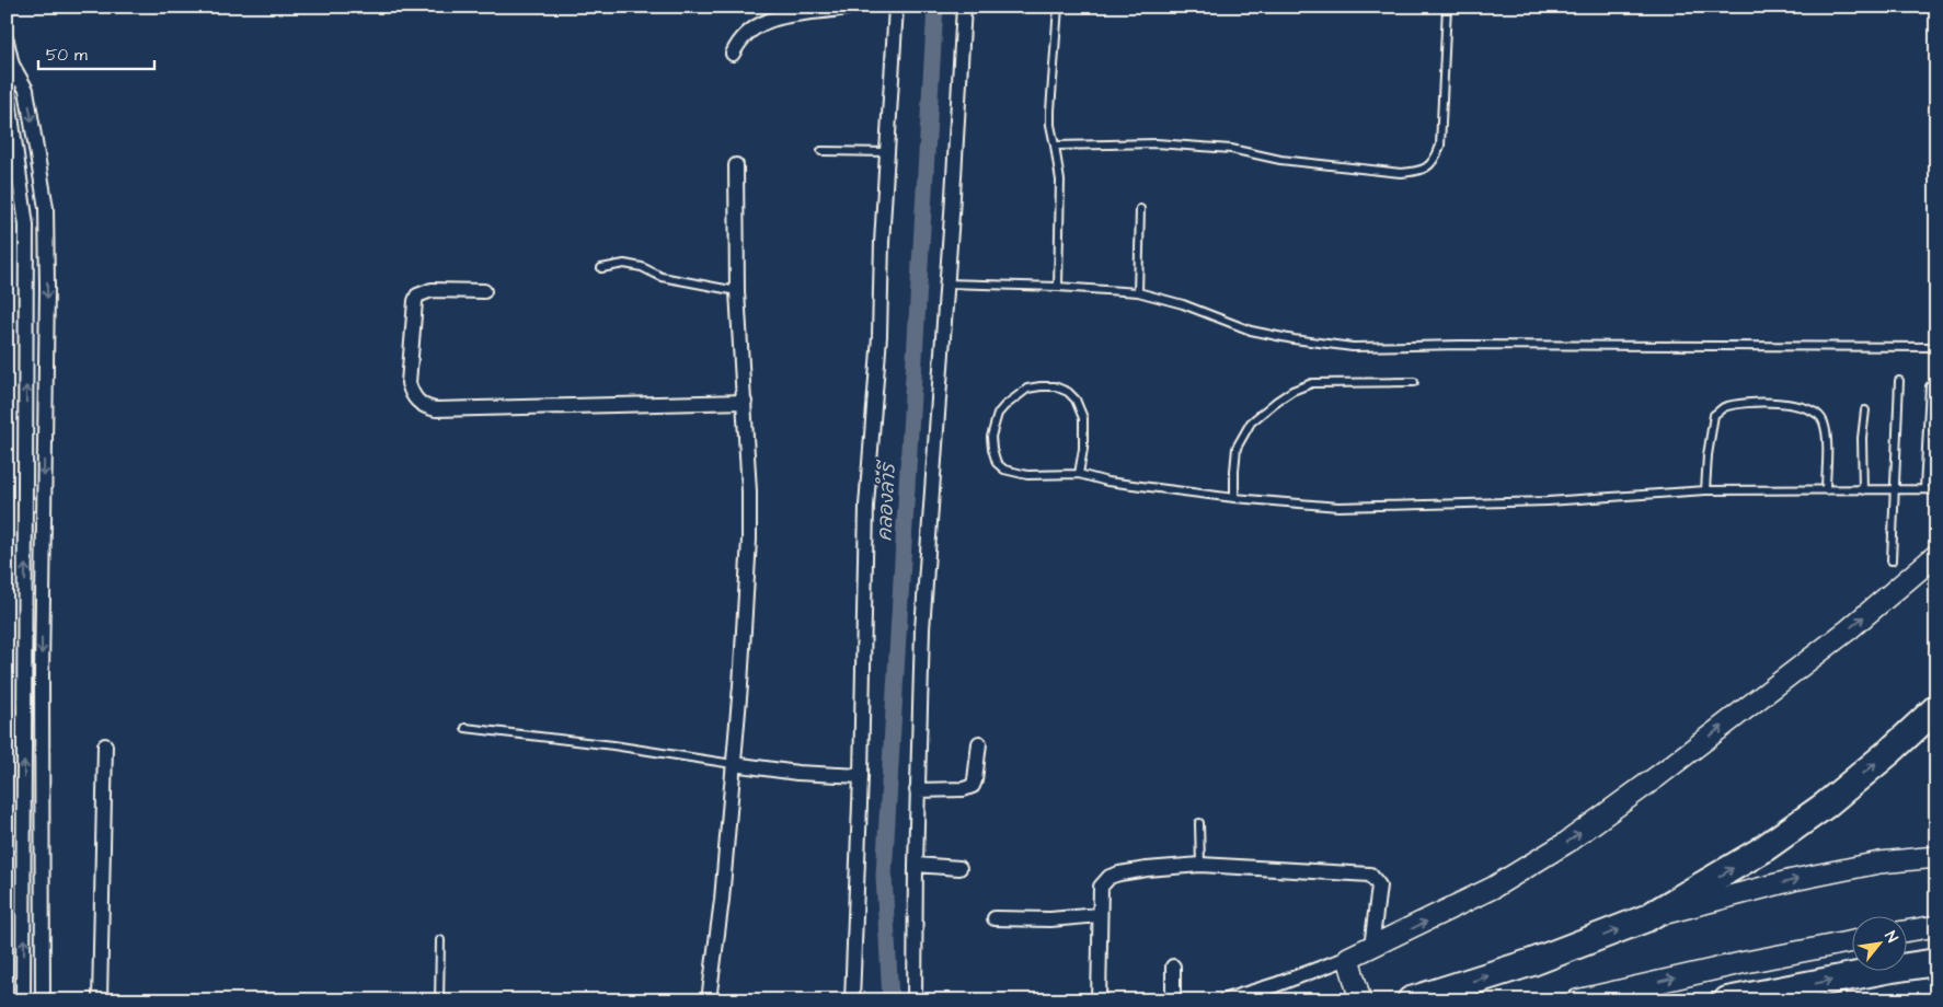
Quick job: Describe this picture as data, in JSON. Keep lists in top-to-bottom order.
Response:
{
  "water": ["คลองลำรี"],
  "scale_bar": "50 m",
  "north": "top right"
}
